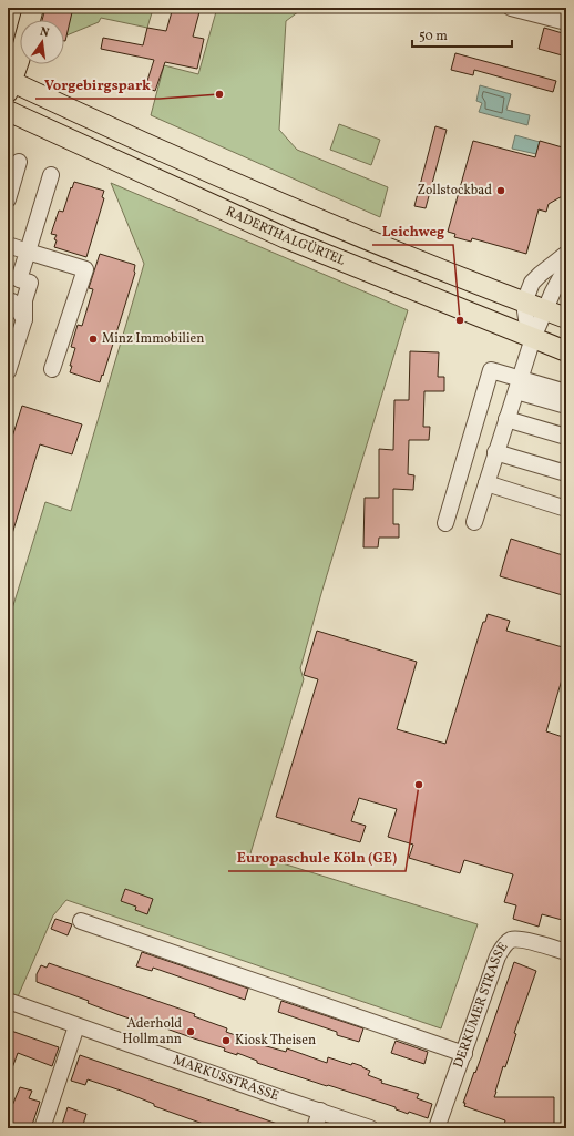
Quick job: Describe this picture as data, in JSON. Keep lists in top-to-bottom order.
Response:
{
  "streets": {
    "main road": ["RADERTHALGÜRTEL"],
    "street": ["DERKUMER STRASSE", "MARKUSSTRASSE"]
  },
  "places": [
    "Vorgebirgspark",
    "Zollstockbad",
    "Leichweg",
    "Minz Immobilien",
    "Europaschule Köln (GE)",
    "Aderhold Hollmann",
    "Kiosk Theisen"
  ],
  "scale_bar": "50 m",
  "north": "top"
}
